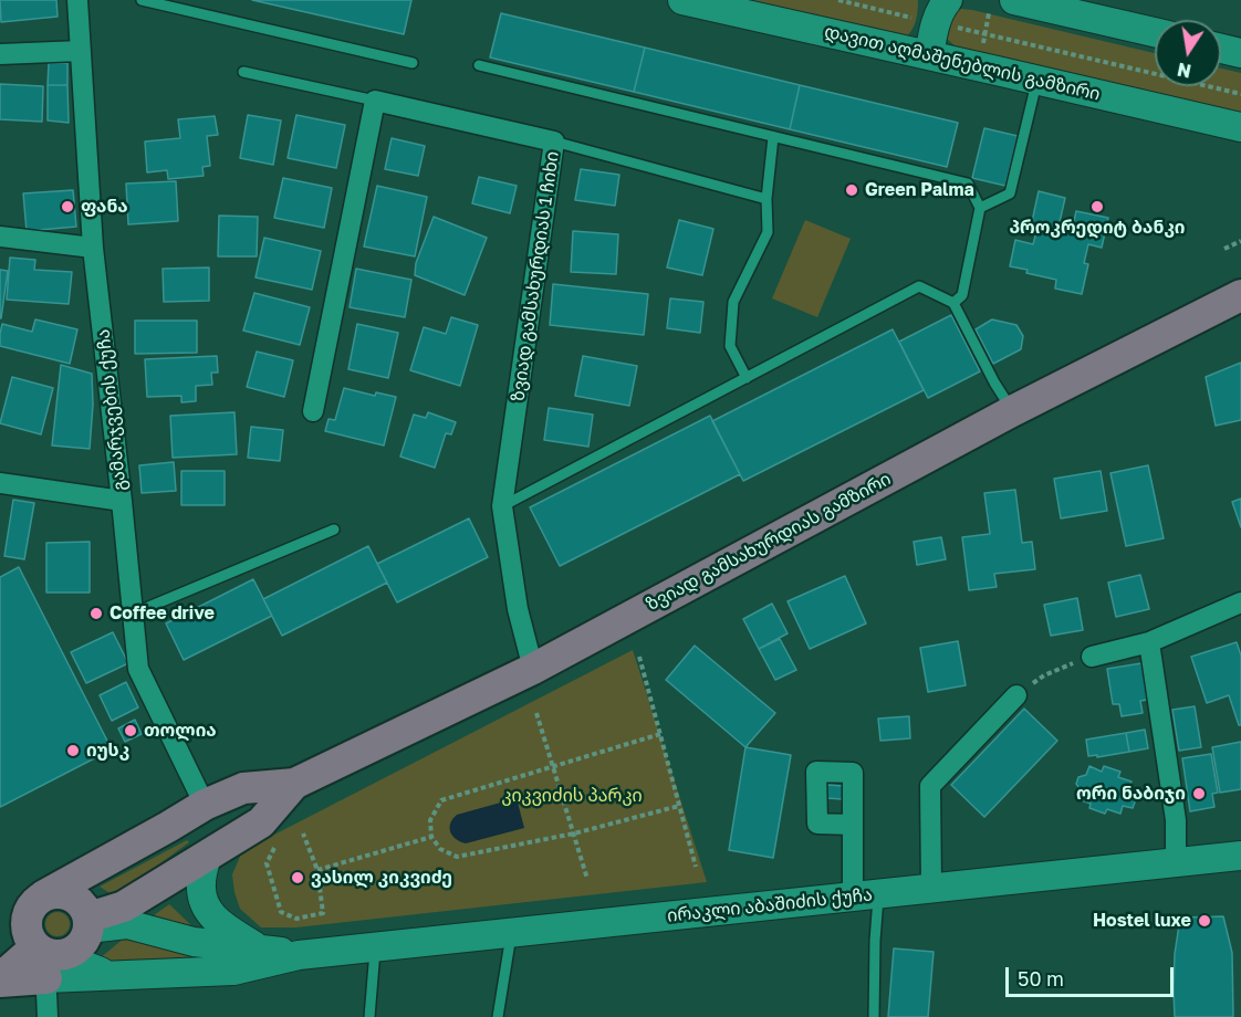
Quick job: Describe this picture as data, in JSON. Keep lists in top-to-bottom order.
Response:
{
  "streets": {
    "main road": ["დავით აღმაშენებლის გამზირი", "ზვიად გამსახურდიას გამზირი", "ირაკლი აბაშიძის ქუჩა"],
    "street": ["ზვიად გამსახურდიას 1 ჩიხი", "გამარჯვების ქუჩა"]
  },
  "crossings": [
    ["ზვიად გამსახურდიას 1 ჩიხი", "ზვიად გამსახურდიას გამზირი"],
    ["გამარჯვების ქუჩა", "ზვიად გამსახურდიას გამზირი"],
    ["ზვიად გამსახურდიას გამზირი", "ირაკლი აბაშიძის ქუჩა"]
  ],
  "parks": ["კიკვიძის პარკი"],
  "places": [
    "Green Palma",
    "ფანა",
    "პროკრედიტ ბანკი",
    "Coffee drive",
    "თოლია",
    "იუსკ",
    "ორი ნაბიჯი",
    "ვასილ კიკვიძე",
    "Hostel luxe"
  ],
  "scale_bar": "50 m",
  "north": "bottom"
}
